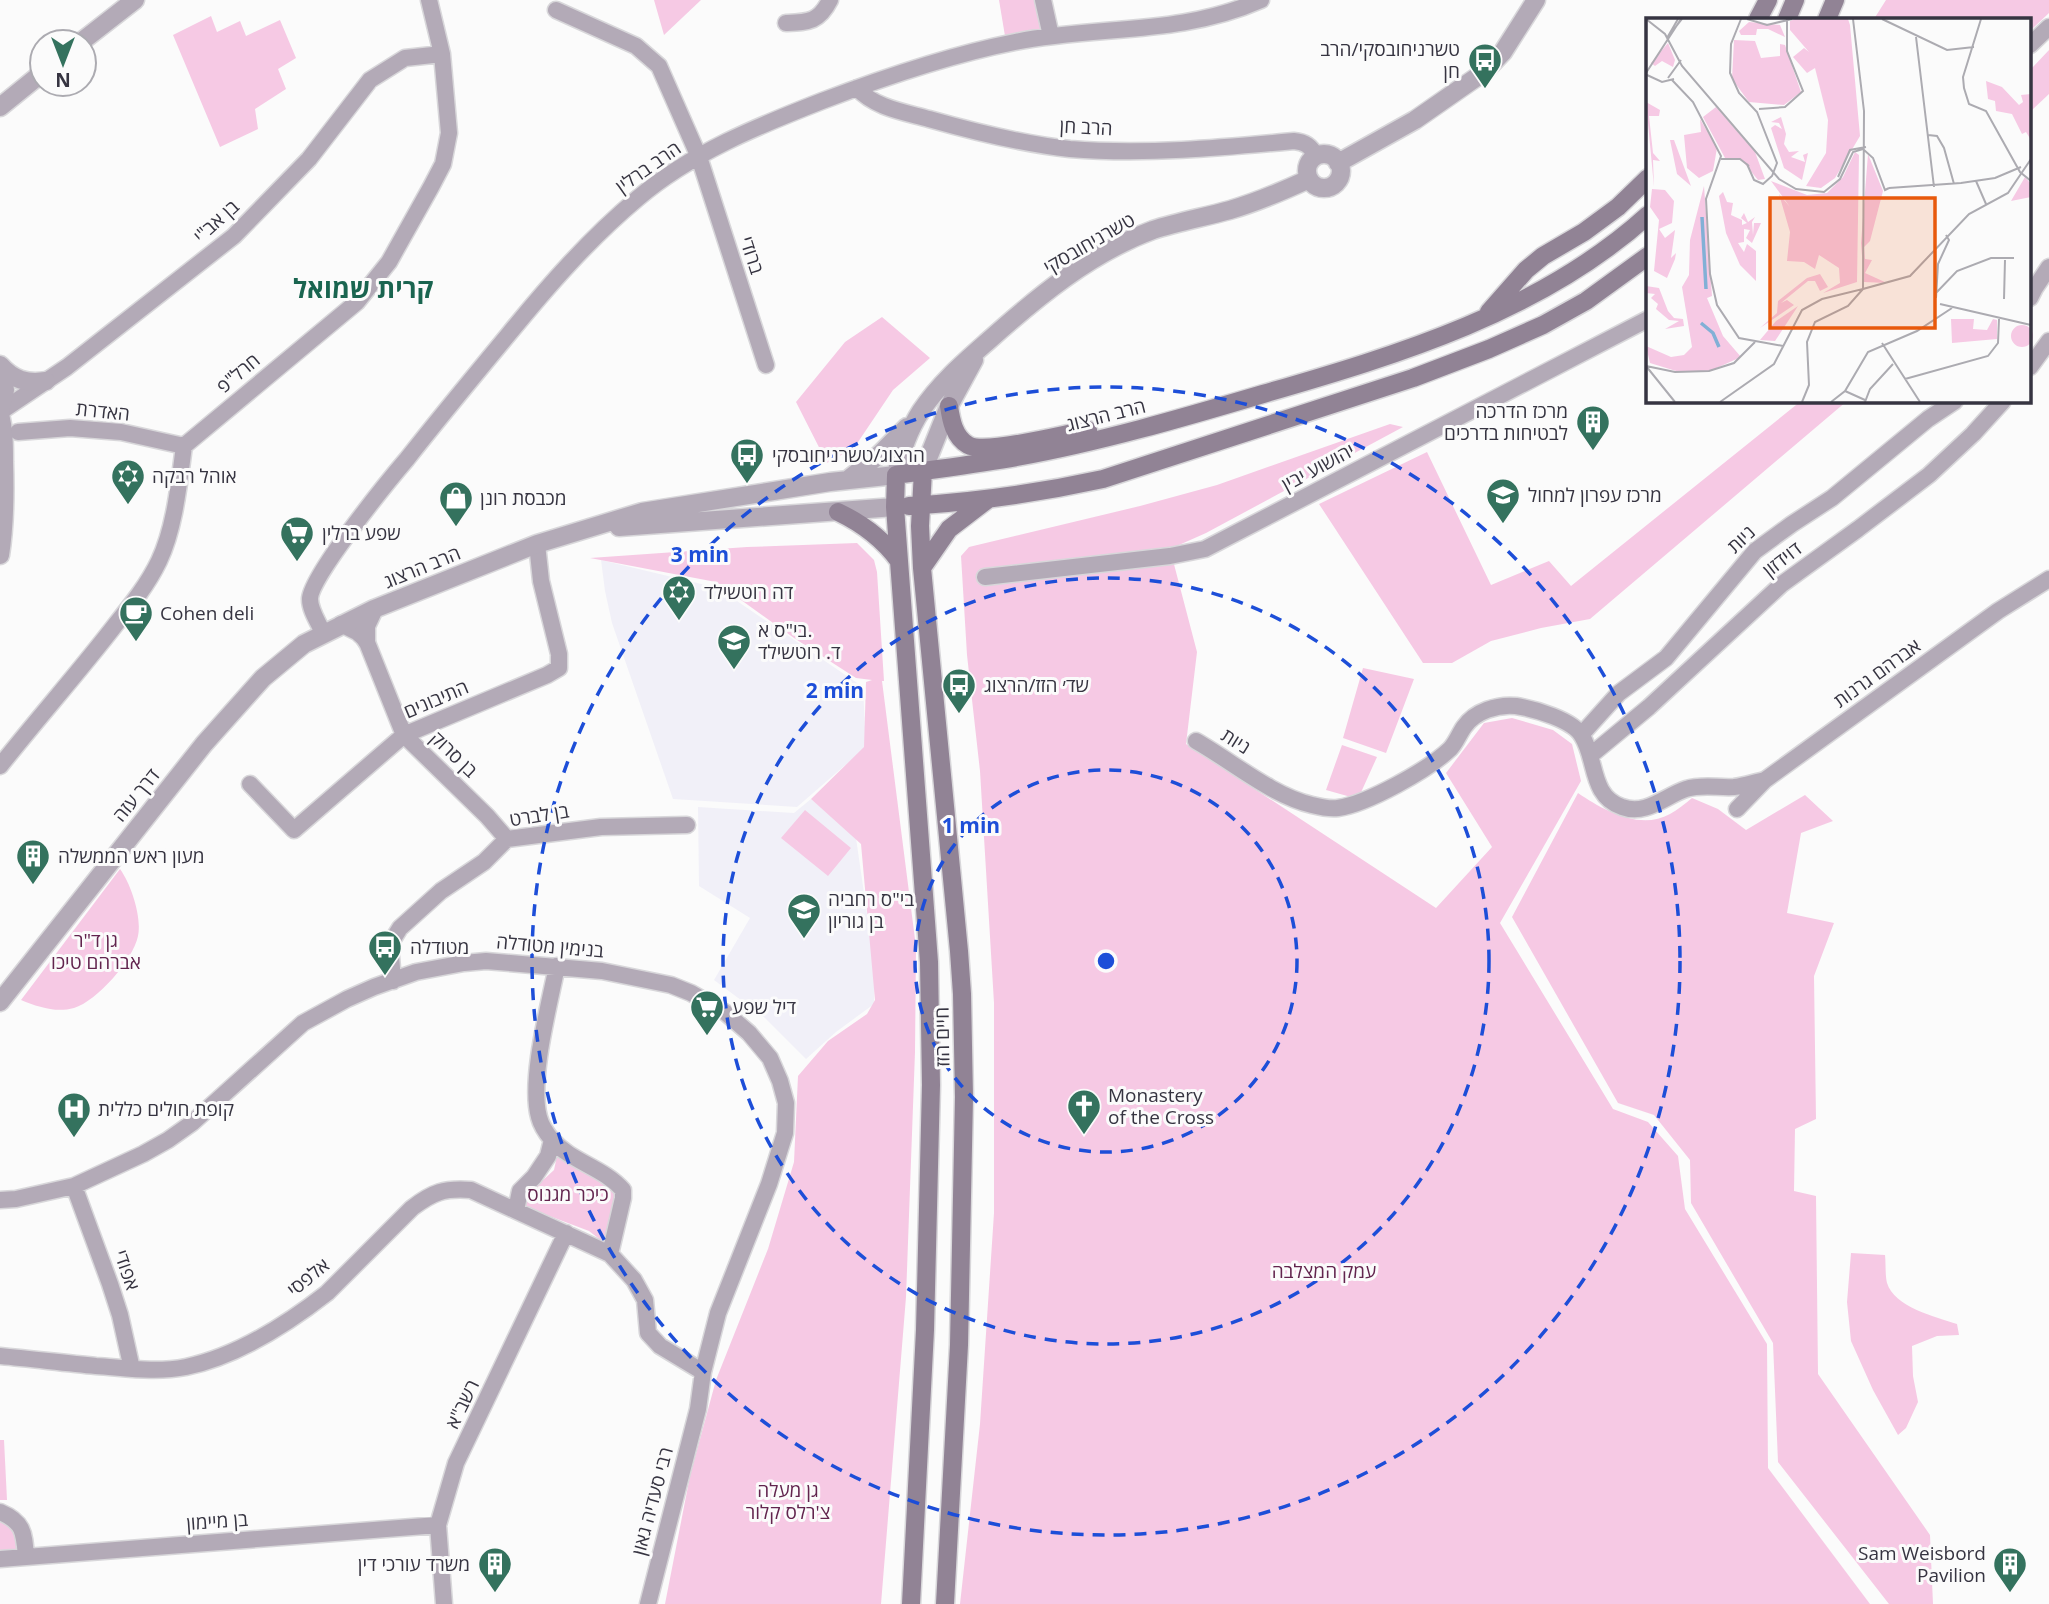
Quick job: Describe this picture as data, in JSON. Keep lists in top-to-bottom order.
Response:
{
  "streets": {
    "main road": ["הרב הרצוג", "חיים הזז"],
    "street": [
      "הרב חן",
      "הרב ברלין",
      "בן אב\"י",
      "טשרניחובסקי",
      "ברודי",
      "חרל\"פ",
      "האדרת",
      "יהושוע יבין",
      "ניות",
      "דוידזון",
      "אברהם גרנות",
      "התיבונים",
      "בן סרוק",
      "דרך עזה",
      "בן לברט",
      "בנימין מטודלה",
      "אפודי",
      "אלפסי",
      "רשב\"א",
      "רבי סעדיה גאון",
      "בן מיימון"
    ]
  },
  "crossings": [
    ["הרב חן", "הרב ברלין"],
    ["הרב חן", "טשרניחובסקי"],
    ["הרב ברלין", "ברודי"],
    ["הרב ברלין", "הרב הרצוג"],
    ["הרב ברלין", "דרך עזה"],
    ["בן אב\"י", "חרל\"פ"],
    ["טשרניחובסקי", "הרב הרצוג"],
    ["טשרניחובסקי", "חיים הזז"],
    ["חרל\"פ", "האדרת"],
    ["הרב הרצוג", "התיבונים"],
    ["הרב הרצוג", "דרך עזה"],
    ["הרב הרצוג", "חיים הזז"],
    ["התיבונים", "בן סרוק"],
    ["בן סרוק", "בן לברט"],
    ["בן לברט", "בנימין מטודלה"],
    ["בנימין מטודלה", "אפודי"],
    ["בנימין מטודלה", "רבי סעדיה גאון"],
    ["אפודי", "אלפסי"],
    ["אלפסי", "רשב\"א"],
    ["רשב\"א", "בן מיימון"]
  ],
  "districts": ["קרית שמואל"],
  "parks": [
    "גן ד\"ר אברהם טיכו",
    "כיכר מגנוס",
    "עמק המצלבה",
    "גן מעלה צ'רלס קלור"
  ],
  "places": {
    "bus stop": [
      "טשרניחובסקי/הרב חן",
      "הרצוג/טשרניחובסקי",
      "שד׳ הזז/הרצוג",
      "מטודלה"
    ],
    "building": [
      "מרכז הדרכה לבטיחות בדרכים",
      "מעון ראש הממשלה",
      "משרד עורכי דין",
      "Sam Weisbord Pavilion"
    ],
    "synagogue": ["אוהל רבקה", "דה רוטשילד"],
    "school or university": ["מרכז עפרון למחול", "בי\"ס א. ד. רוטשילד", "בי\"ס רחביה בן גוריון"],
    "shop": ["מכבסת רונן"],
    "supermarket": ["שפע ברלין", "דיל שפע"],
    "cafe": ["Cohen deli"],
    "church": ["Monastery of the Cross"],
    "hospital": ["קופת חולים כללית"]
  },
  "north": "bottom",
  "rings": ["3 min", "2 min", "1 min"]
}
